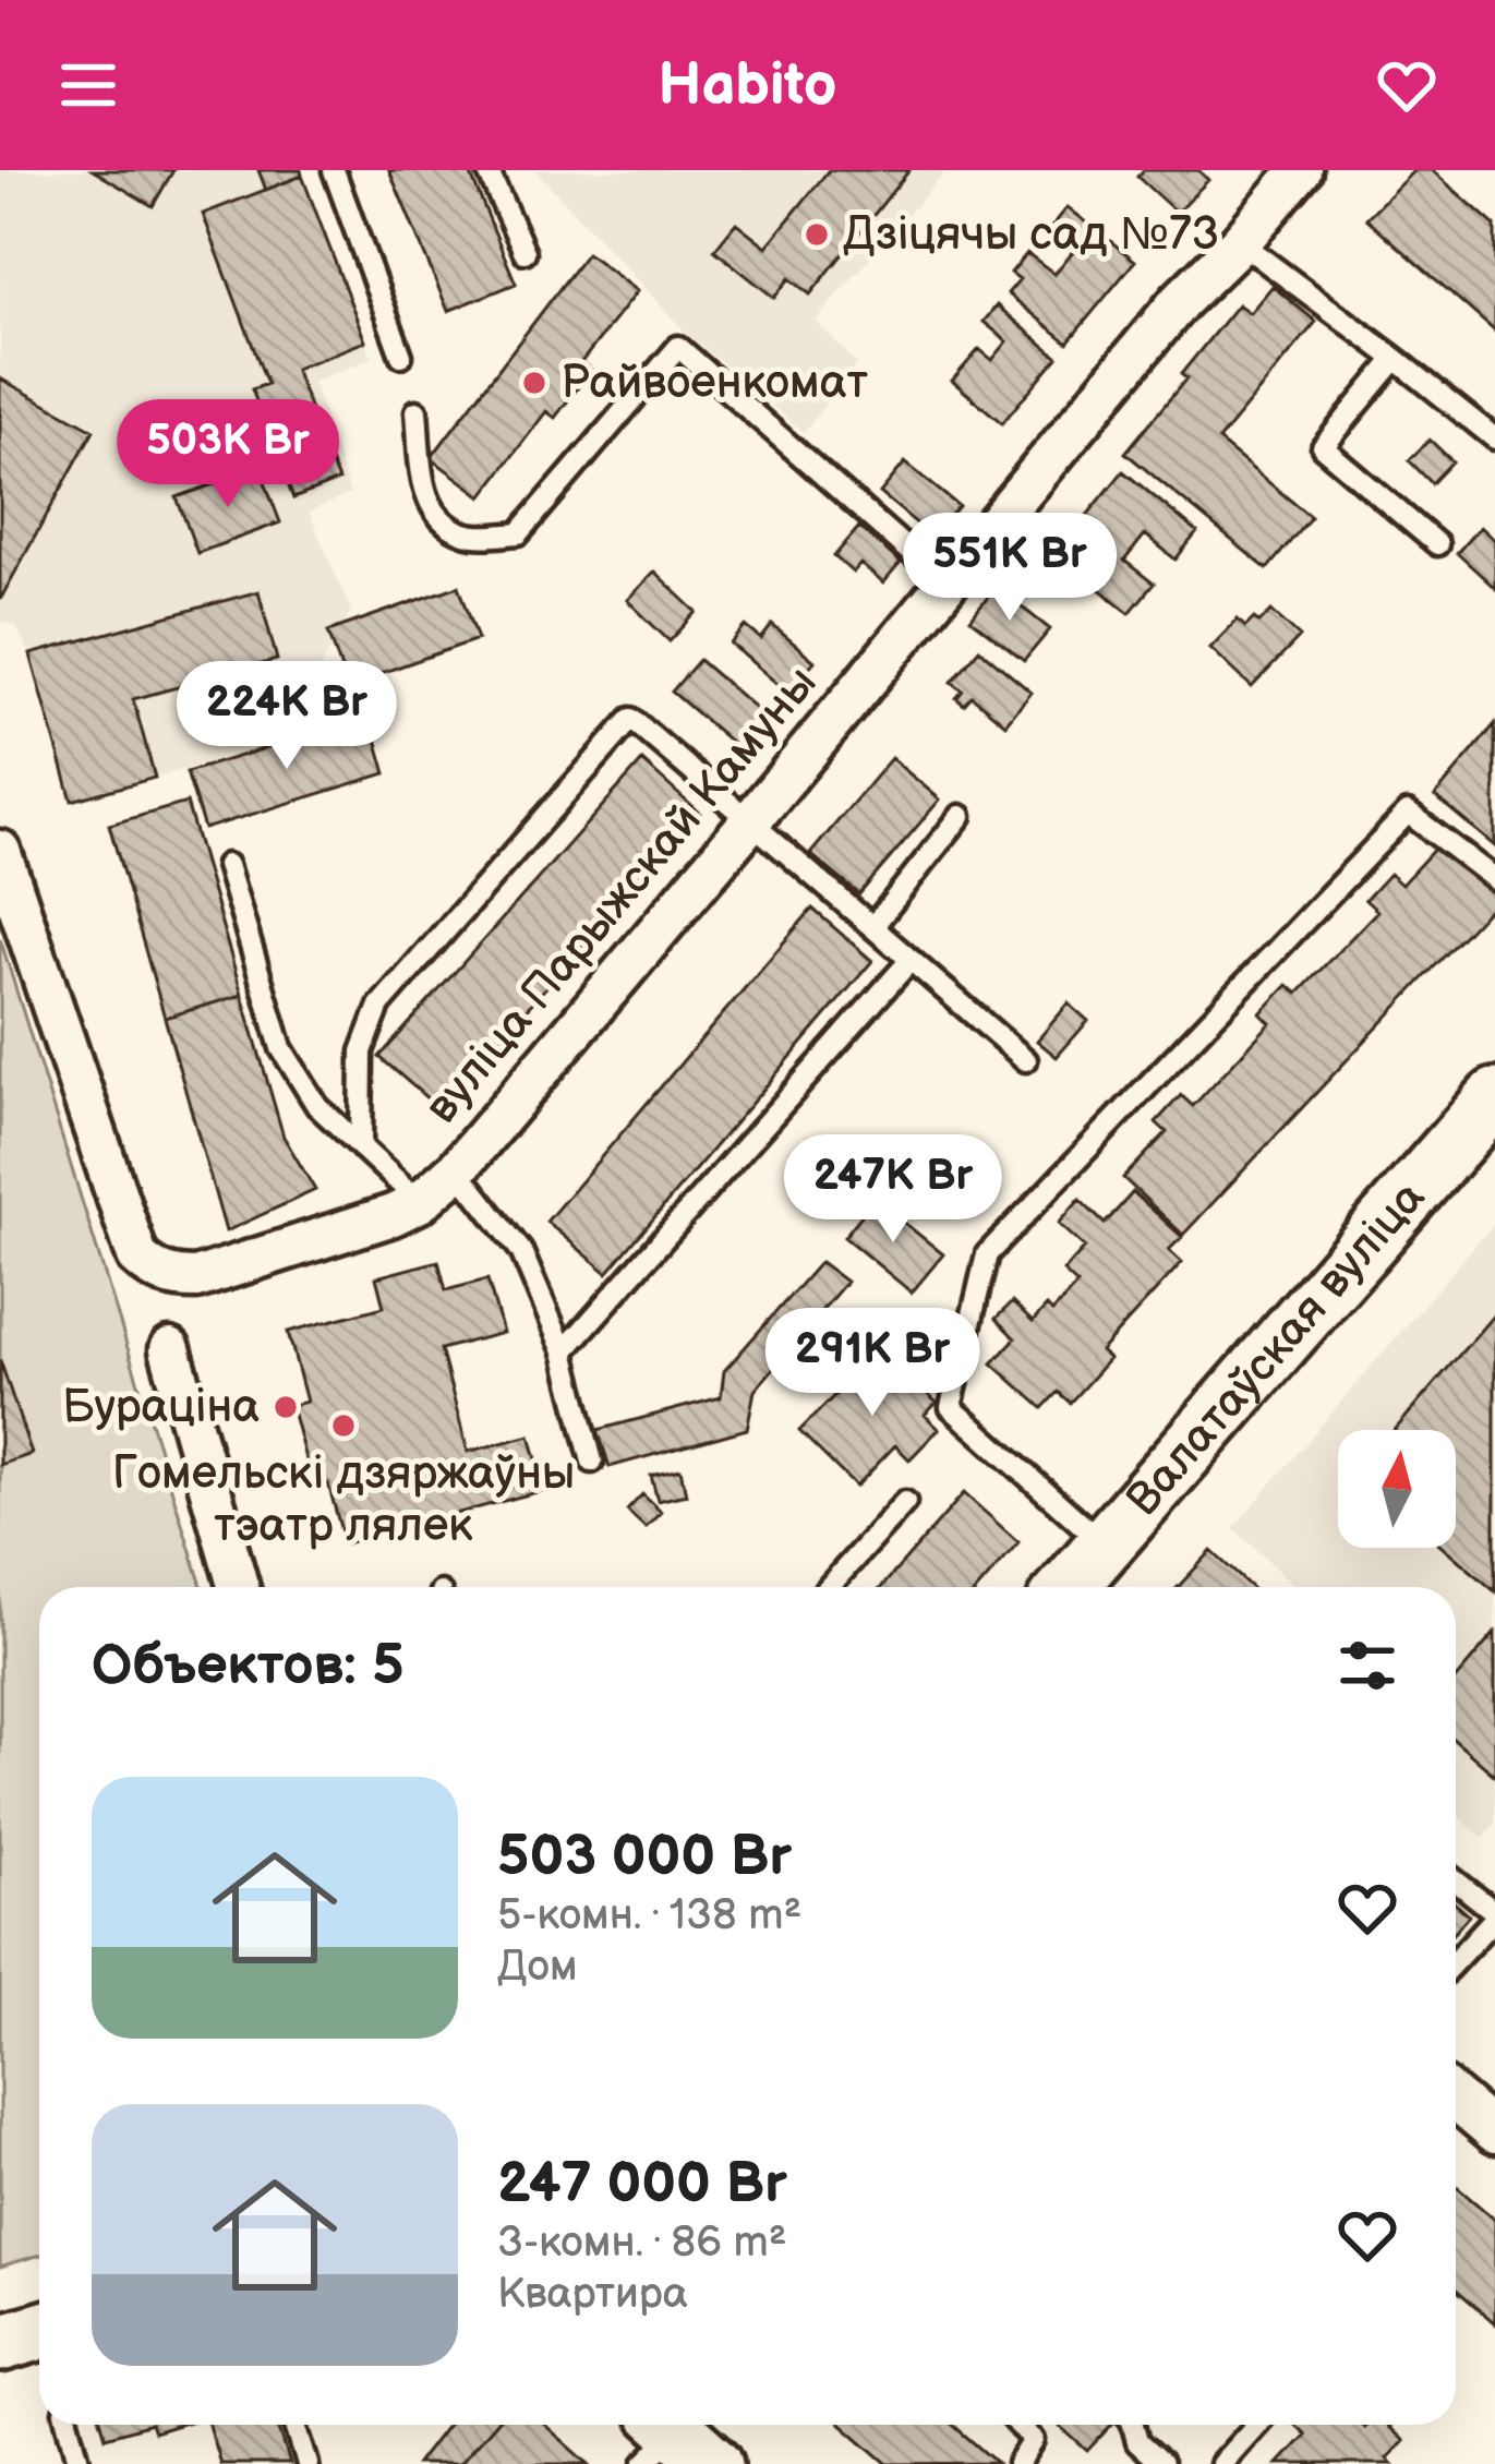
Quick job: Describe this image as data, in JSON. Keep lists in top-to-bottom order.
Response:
{
  "streets": {
    "street": ["вуліца Парыжскай Камуны", "Валатаўская вуліца"]
  },
  "places": [
    "Дзіцячы сад №73",
    "Райвоенкомат",
    "Бураціна",
    "Гомельскі дзяржаўны тэатр лялек"
  ],
  "north": "top",
  "page": {
    "header": "Habito",
    "price": [
      "503K Br",
      "551K Br",
      "224K Br",
      "247K Br",
      "291K Br"
    ],
    "heading": "Объектов: 5",
    "list": [
      {
        "name": "503 000 Br",
        "note": "5-комн. · 138 m² · Дом"
      },
      {
        "name": "247 000 Br",
        "note": "3-комн. · 86 m² · Квартира"
      }
    ]
  }
}
